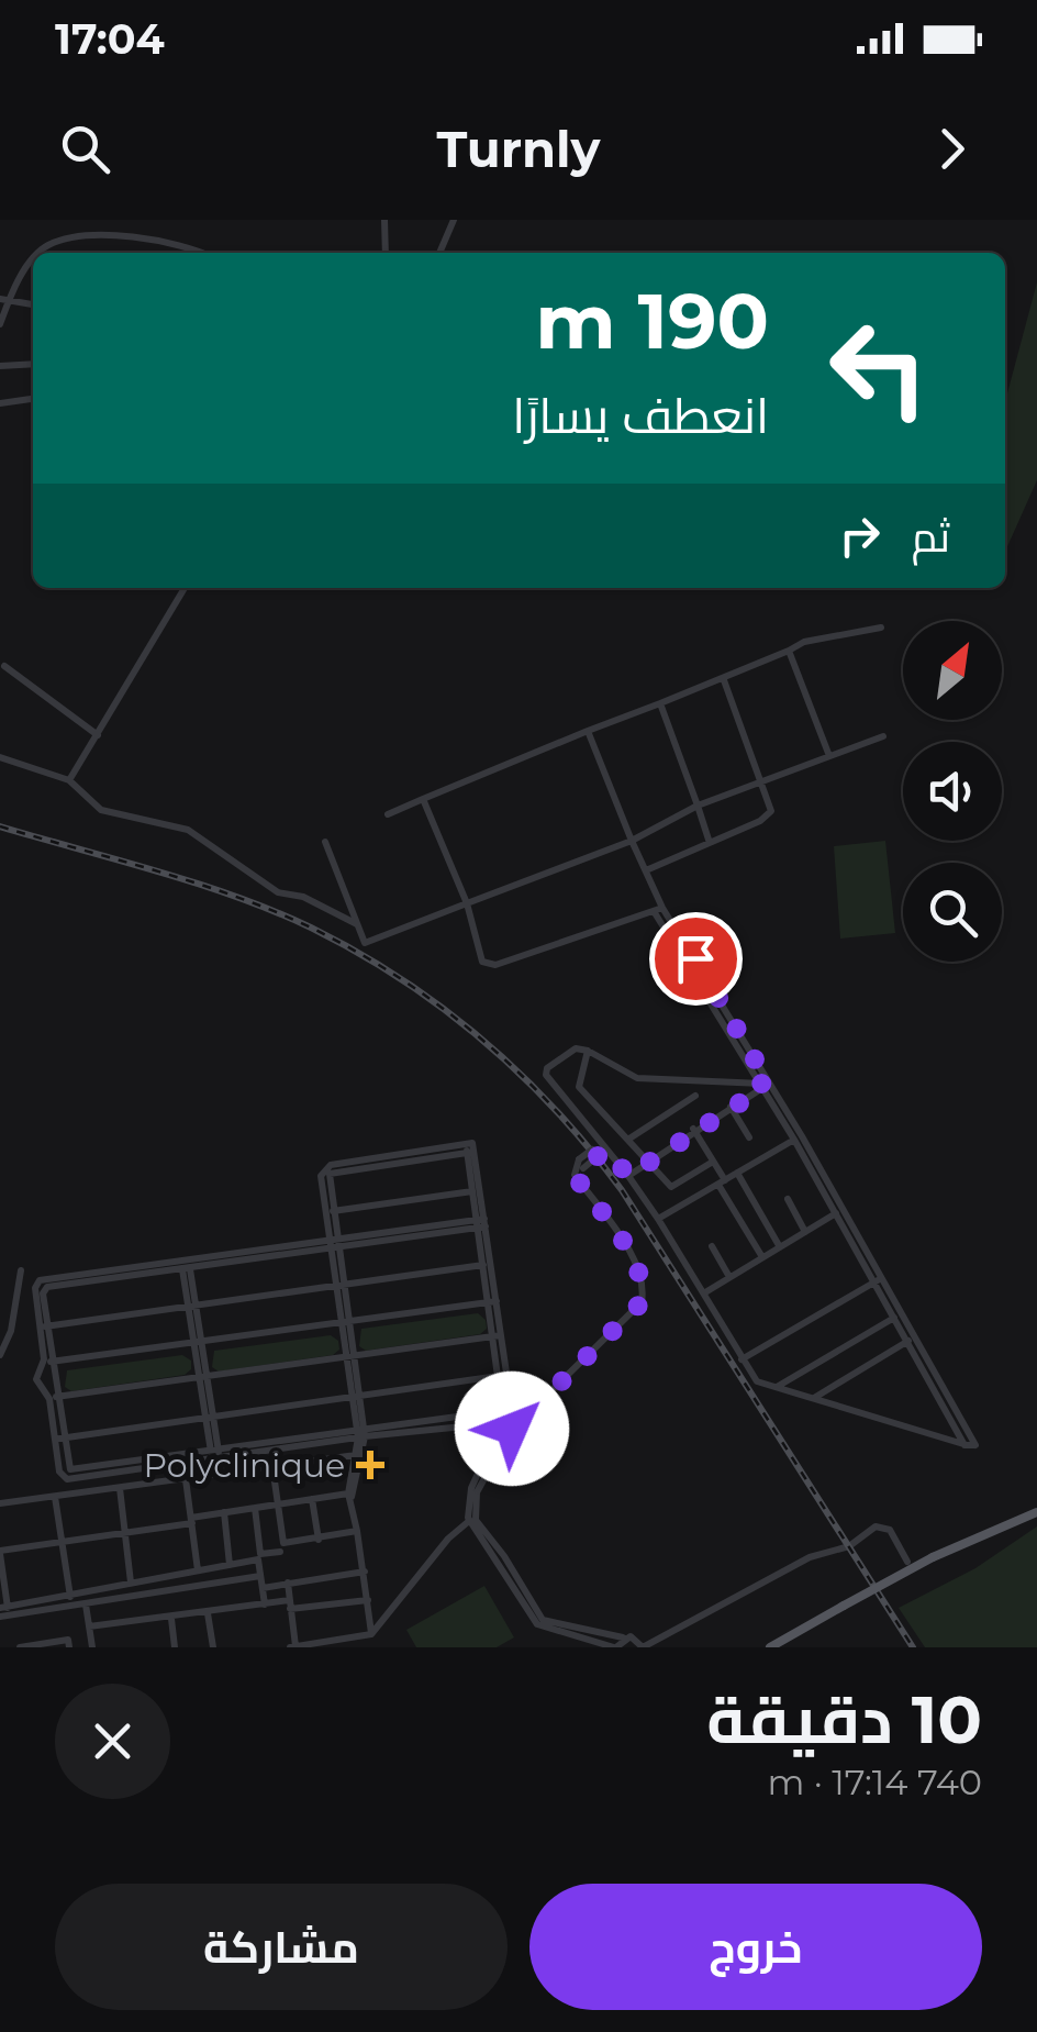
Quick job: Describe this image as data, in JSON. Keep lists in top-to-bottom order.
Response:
{
  "places": {
    "health": ["Polyclinique"]
  },
  "north": "top right",
  "page": {
    "status": "17:04",
    "header": "Turnly",
    "turn": ["190 m", "انعطف يسارًا"],
    "then": "ثم",
    "heading": ["10 دقيقة", "740 m · 17:14"],
    "buttons": ["خروج", "مشاركة"]
  }
}
